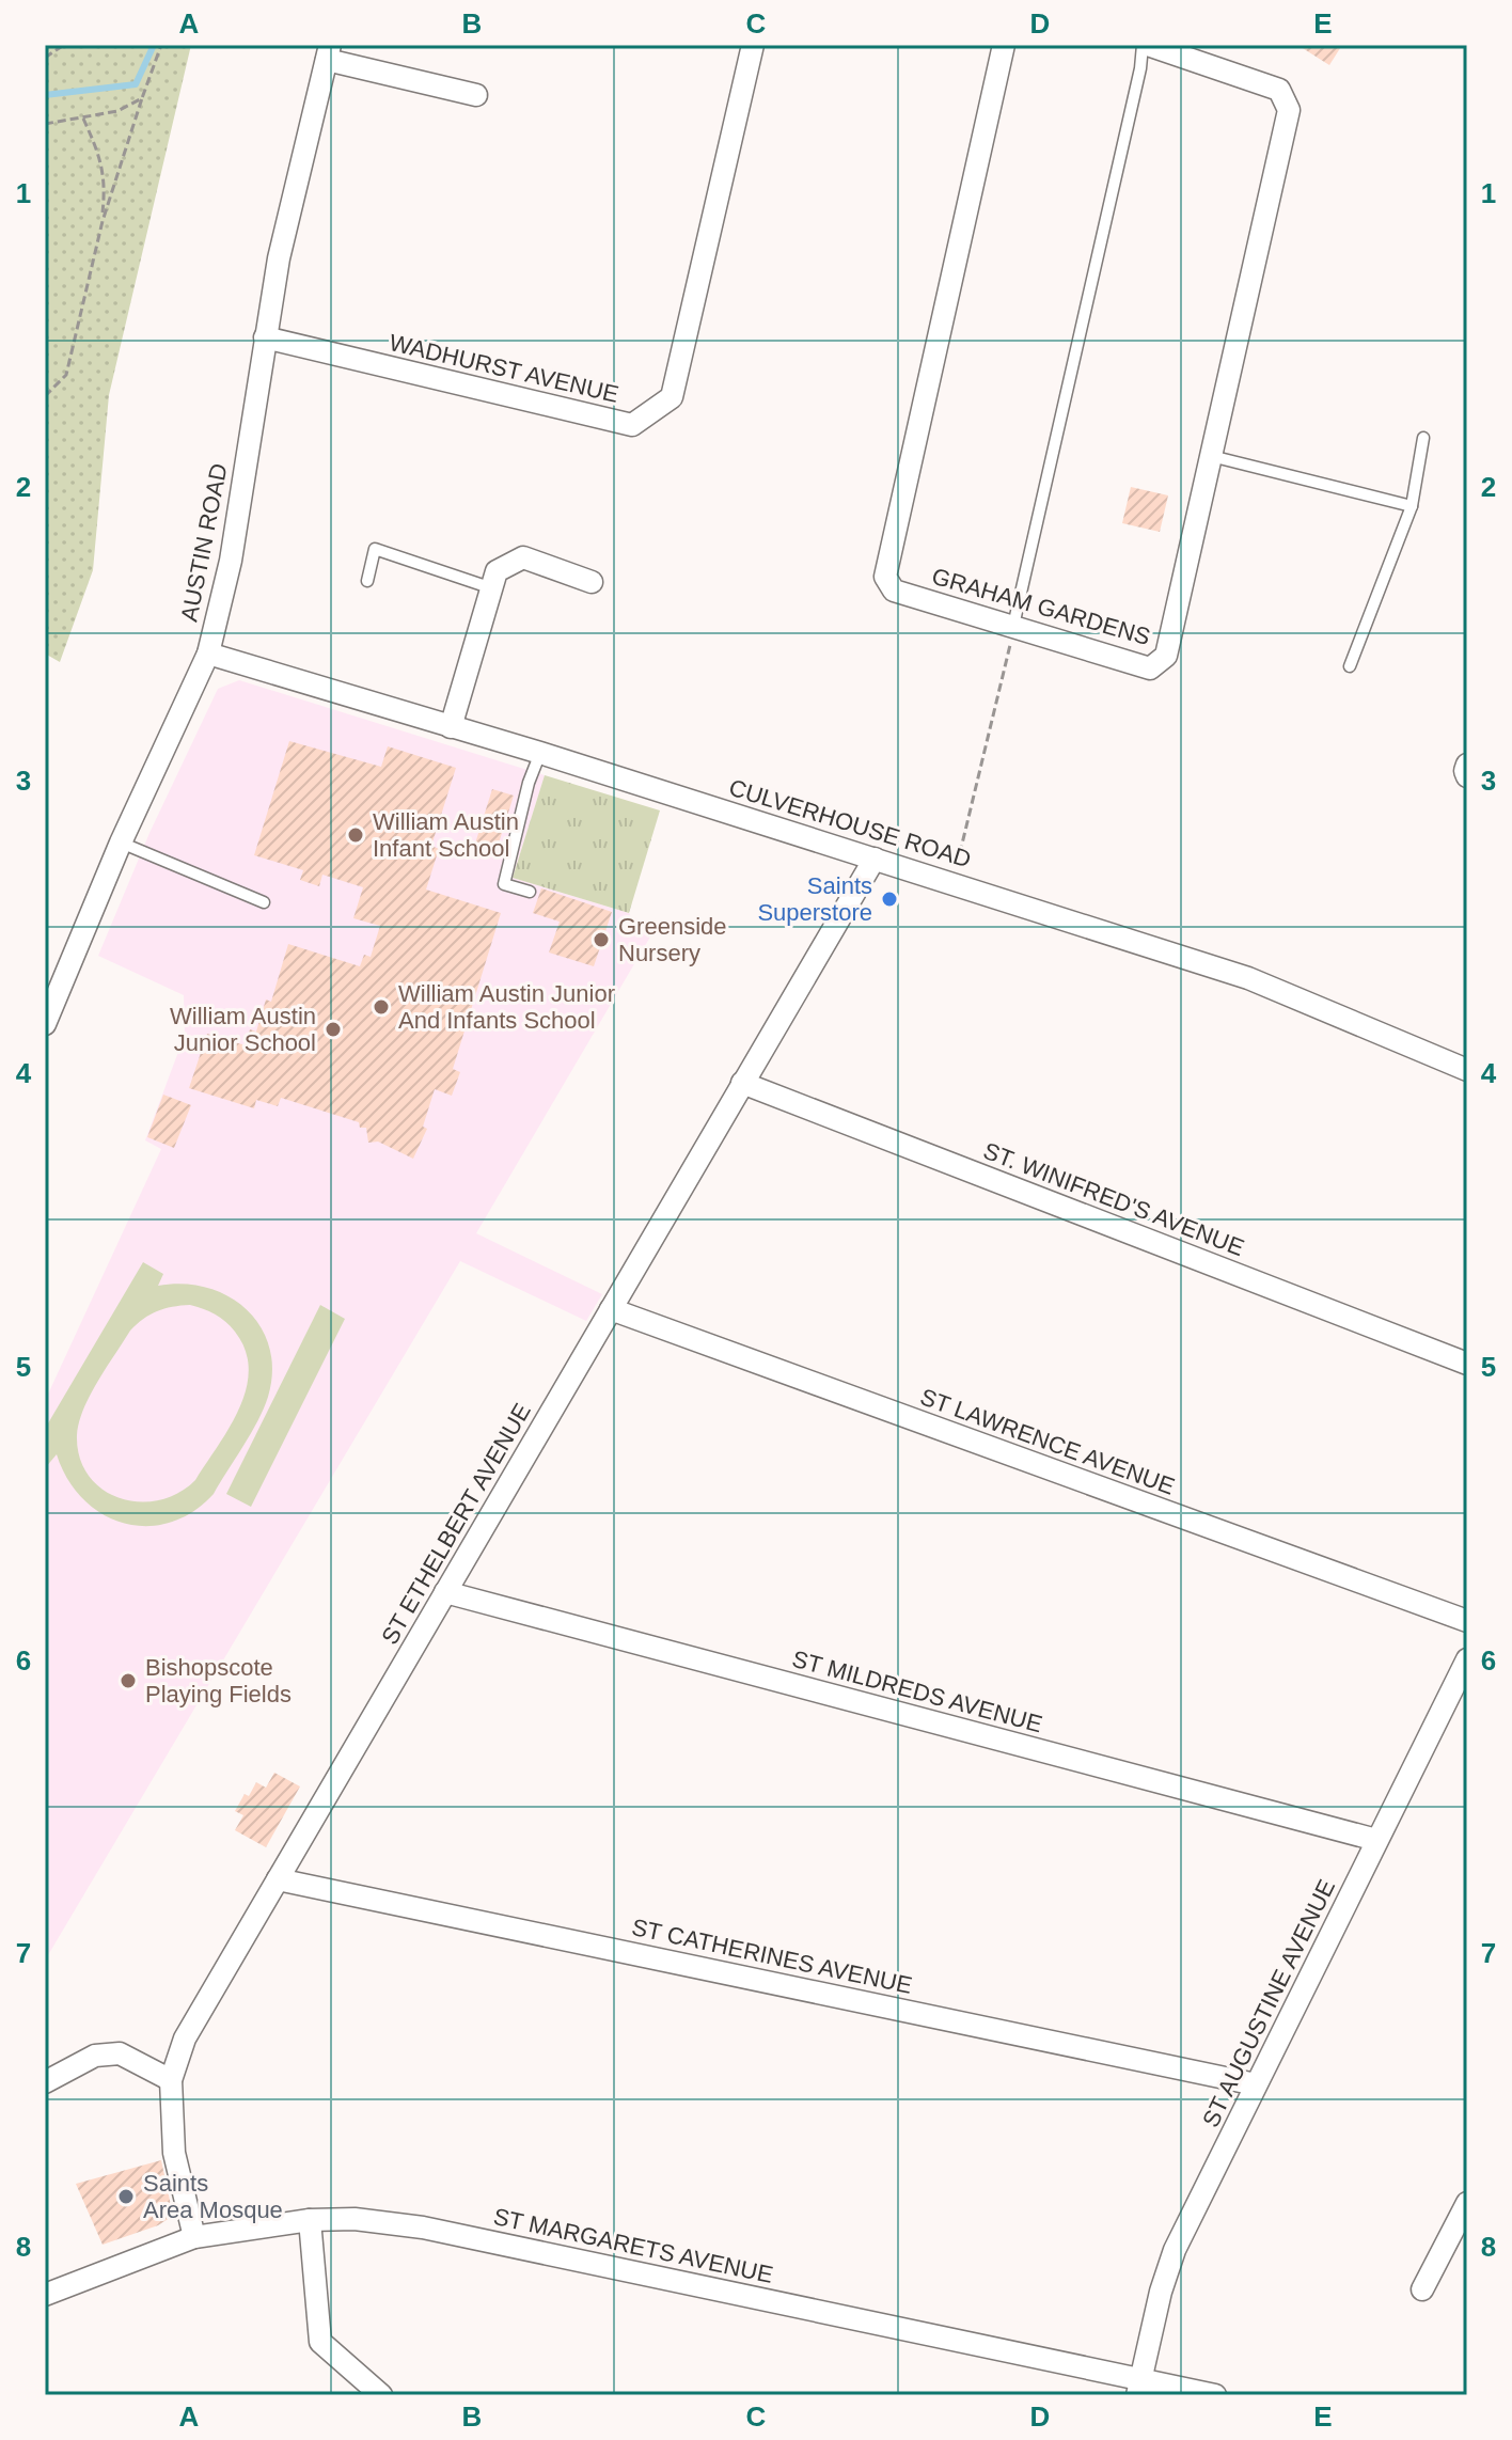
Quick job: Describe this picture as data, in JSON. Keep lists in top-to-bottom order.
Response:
{
  "streets": {
    "street": [
      "WADHURST AVENUE",
      "AUSTIN ROAD",
      "GRAHAM GARDENS",
      "CULVERHOUSE ROAD",
      "ST. WINIFRED'S AVENUE",
      "ST LAWRENCE AVENUE",
      "ST ETHELBERT AVENUE",
      "ST MILDREDS AVENUE",
      "ST CATHERINES AVENUE",
      "ST AUGUSTINE AVENUE",
      "ST MARGARETS AVENUE"
    ]
  },
  "crossings": [
    ["WADHURST AVENUE", "AUSTIN ROAD"],
    ["AUSTIN ROAD", "CULVERHOUSE ROAD"],
    ["CULVERHOUSE ROAD", "ST ETHELBERT AVENUE"],
    ["ST. WINIFRED'S AVENUE", "ST ETHELBERT AVENUE"],
    ["ST LAWRENCE AVENUE", "ST ETHELBERT AVENUE"],
    ["ST ETHELBERT AVENUE", "ST MILDREDS AVENUE"],
    ["ST ETHELBERT AVENUE", "ST CATHERINES AVENUE"],
    ["ST ETHELBERT AVENUE", "ST MARGARETS AVENUE"],
    ["ST MILDREDS AVENUE", "ST AUGUSTINE AVENUE"],
    ["ST CATHERINES AVENUE", "ST AUGUSTINE AVENUE"],
    ["ST AUGUSTINE AVENUE", "ST MARGARETS AVENUE"]
  ],
  "places": [
    "William Austin Infant School",
    "Saints Superstore",
    "Greenside Nursery",
    "William Austin Junior And Infants School",
    "William Austin Junior School",
    "Bishopscote Playing Fields",
    "Saints Area Mosque"
  ],
  "grid": {
    "columns": [
      "A",
      "B",
      "C",
      "D",
      "E"
    ],
    "rows": [
      "1",
      "2",
      "3",
      "4",
      "5",
      "6",
      "7",
      "8"
    ]
  }
}
